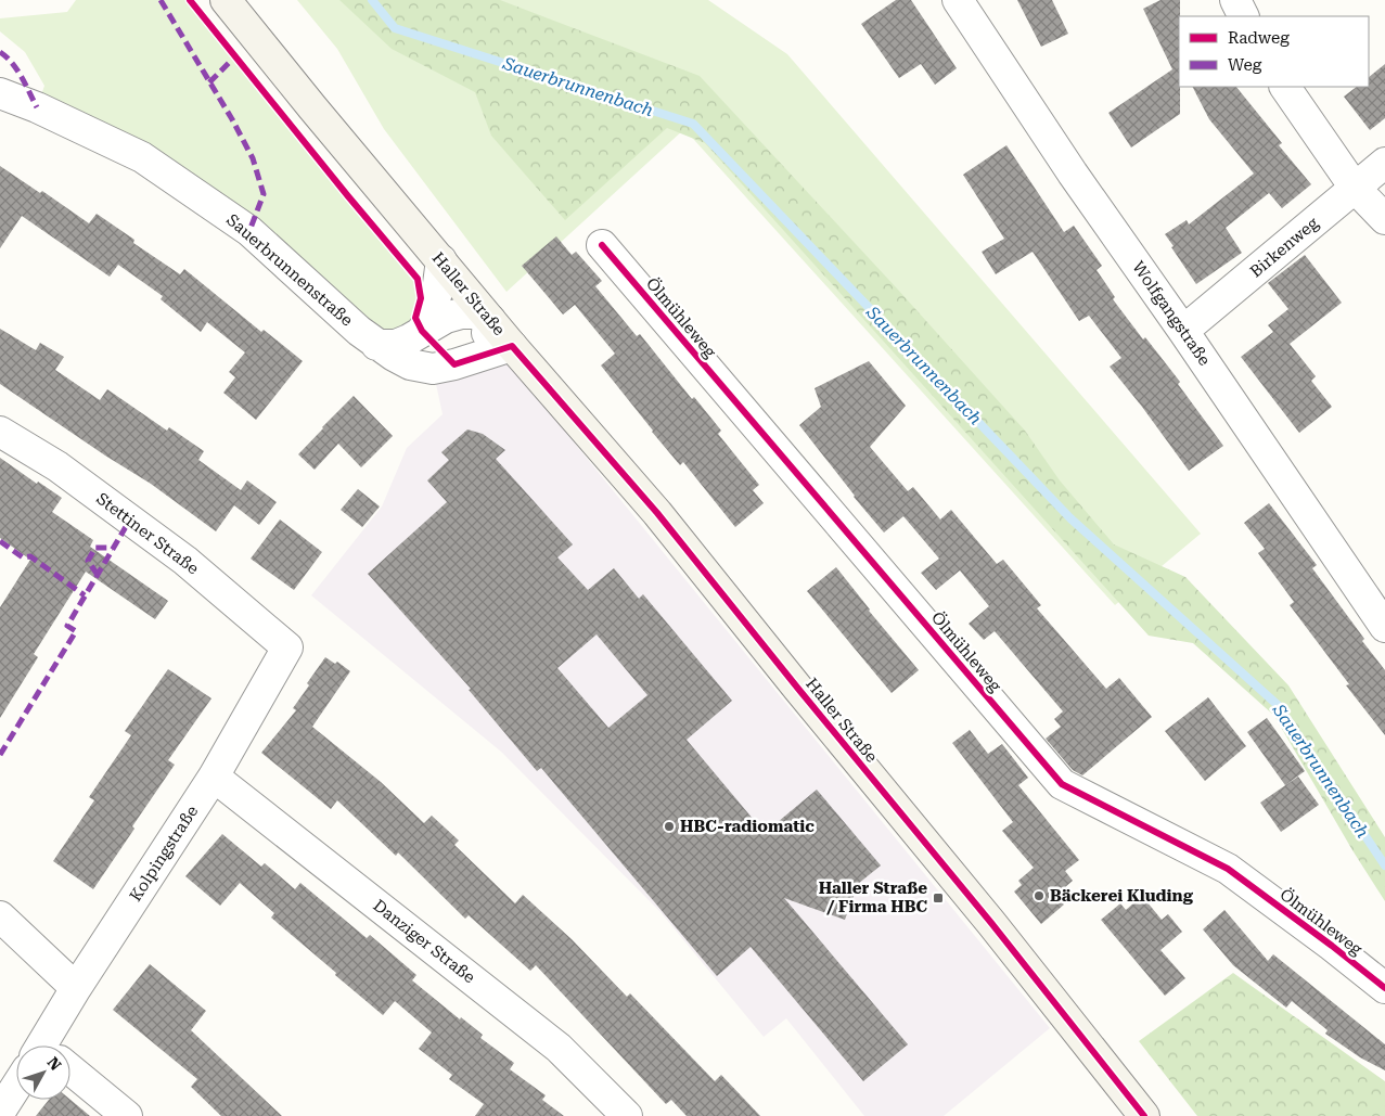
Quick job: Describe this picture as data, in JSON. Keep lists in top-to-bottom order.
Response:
{
  "streets": {
    "main road": ["Haller Straße"],
    "street": [
      "Birkenweg",
      "Sauerbrunnenstraße",
      "Wolfgangstraße",
      "Ölmühleweg",
      "Stettiner Straße",
      "Kolpingstraße",
      "Danziger Straße"
    ]
  },
  "crossings": [
    ["Birkenweg", "Wolfgangstraße"],
    ["Sauerbrunnenstraße", "Haller Straße"],
    ["Stettiner Straße", "Kolpingstraße"],
    ["Kolpingstraße", "Danziger Straße"]
  ],
  "water": ["Sauerbrunnenbach"],
  "places": {
    "other": ["HBC-radiomatic", "Bäckerei Kluding"],
    "transit": ["Haller Straße / Firma HBC"]
  },
  "legend": ["Radweg", "Weg"],
  "north": "top right"
}
